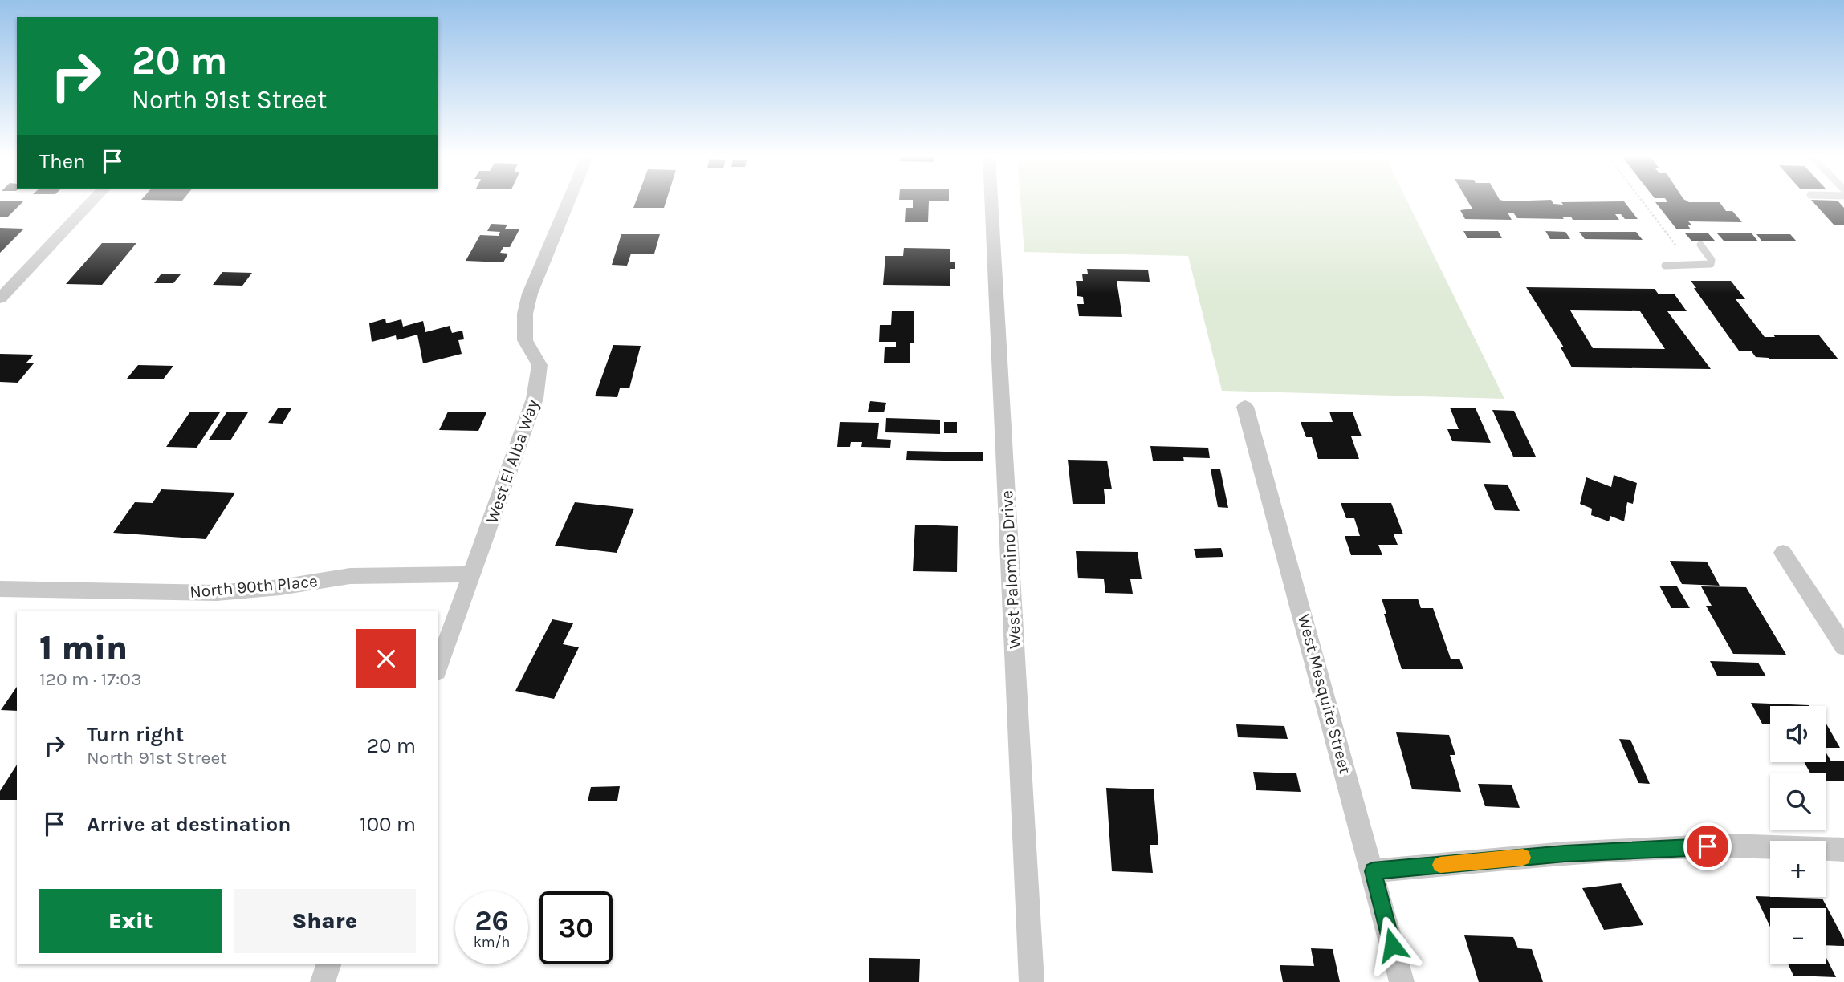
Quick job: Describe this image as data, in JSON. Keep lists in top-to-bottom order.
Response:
{
  "streets": {
    "street": [
      "West El Alba Way",
      "West Palomino Drive",
      "North 90th Place",
      "West Mesquite Street"
    ]
  },
  "crossings": [
    ["West El Alba Way", "North 90th Place"]
  ],
  "page": {
    "turn": ["20 m", "North 91st Street"],
    "then": "Then",
    "heading": ["1 min", "120 m · 17:03"],
    "map_buttons": ["+", "−"],
    "list": [
      {
        "name": "Turn right",
        "note": "North 91st Street",
        "value": "20 m"
      },
      {
        "name": "Arrive at destination",
        "value": "100 m"
      }
    ],
    "buttons": ["Exit", "Share"],
    "speed": "26 km/h",
    "limit": "30"
  }
}
